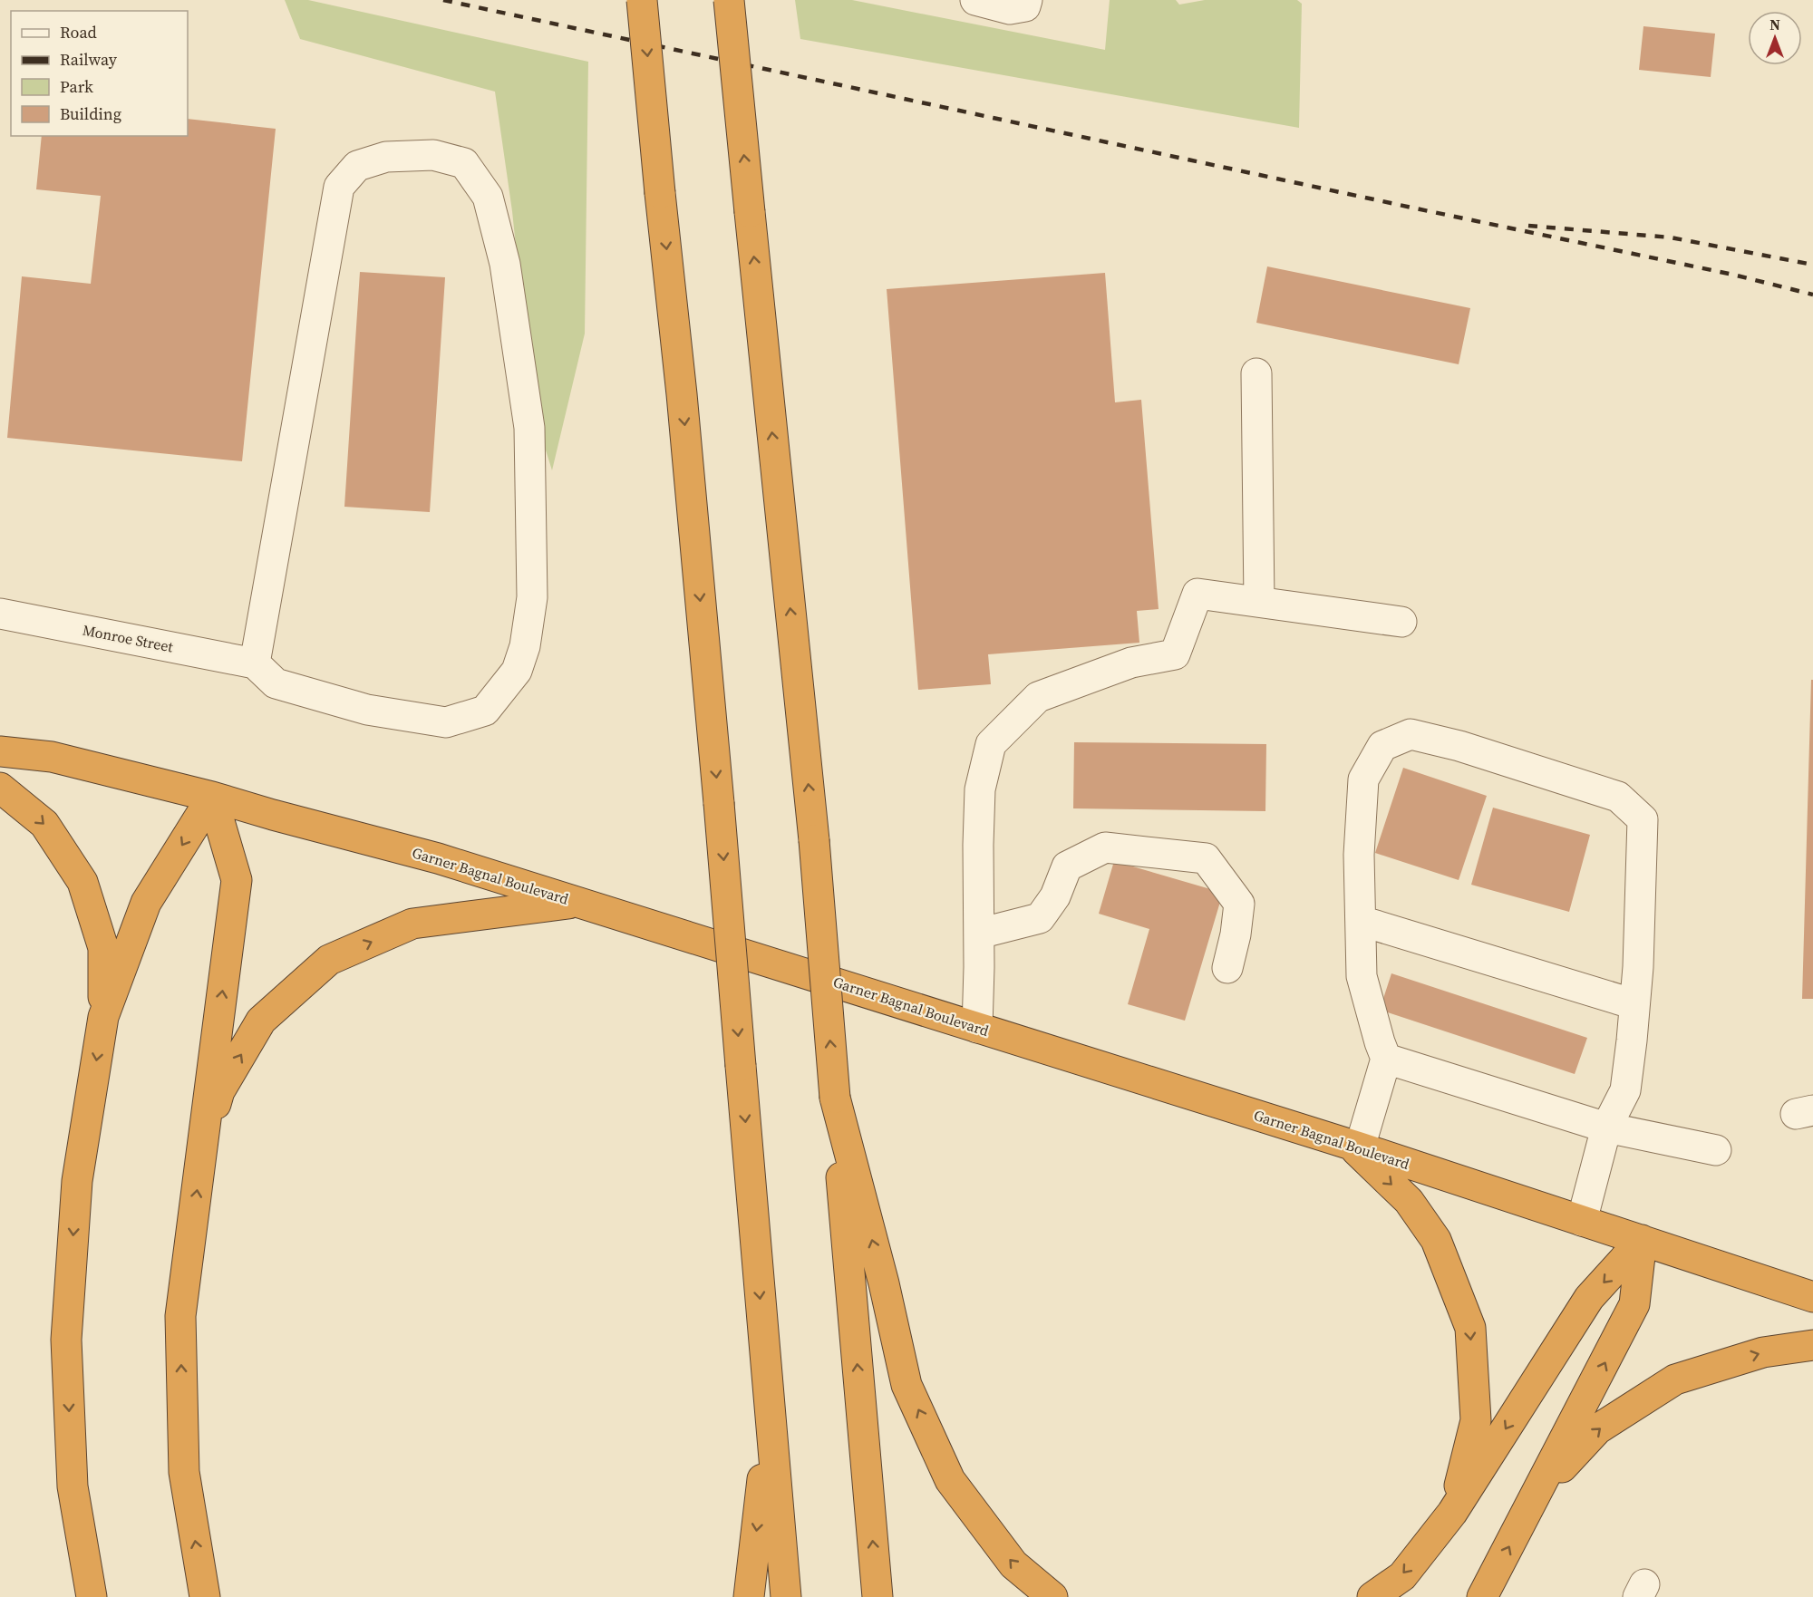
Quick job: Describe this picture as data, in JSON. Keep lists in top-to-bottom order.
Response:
{
  "streets": {
    "highway": ["Garner Bagnal Boulevard"],
    "street": ["Monroe Street"]
  },
  "legend": [
    "Road",
    "Railway",
    "Park",
    "Building"
  ],
  "north": "top"
}
